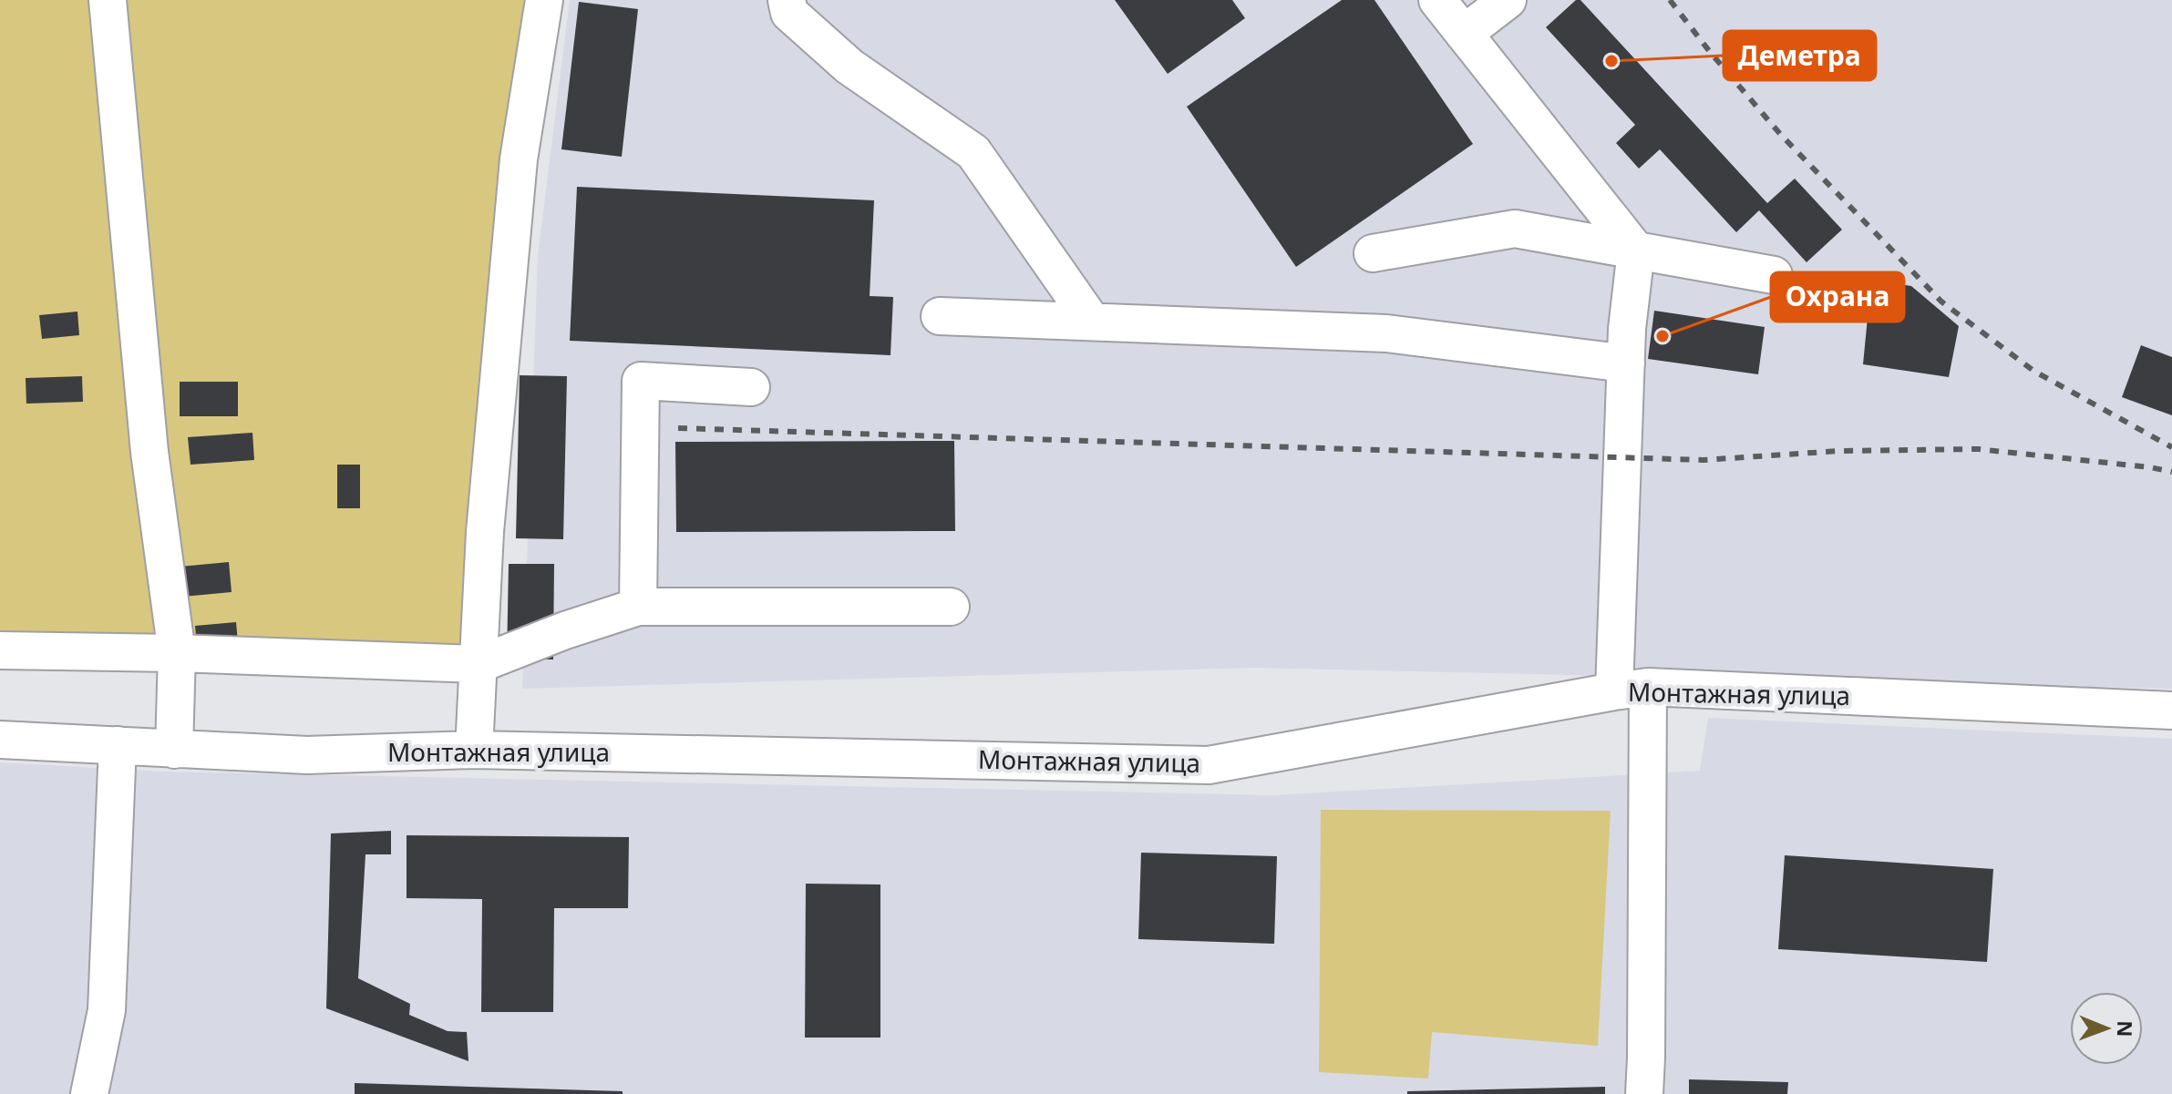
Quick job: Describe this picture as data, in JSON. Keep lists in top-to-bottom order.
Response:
{
  "streets": {
    "street": ["Монтажная улица"]
  },
  "places": ["Деметра", "Охрана"],
  "north": "right"
}
